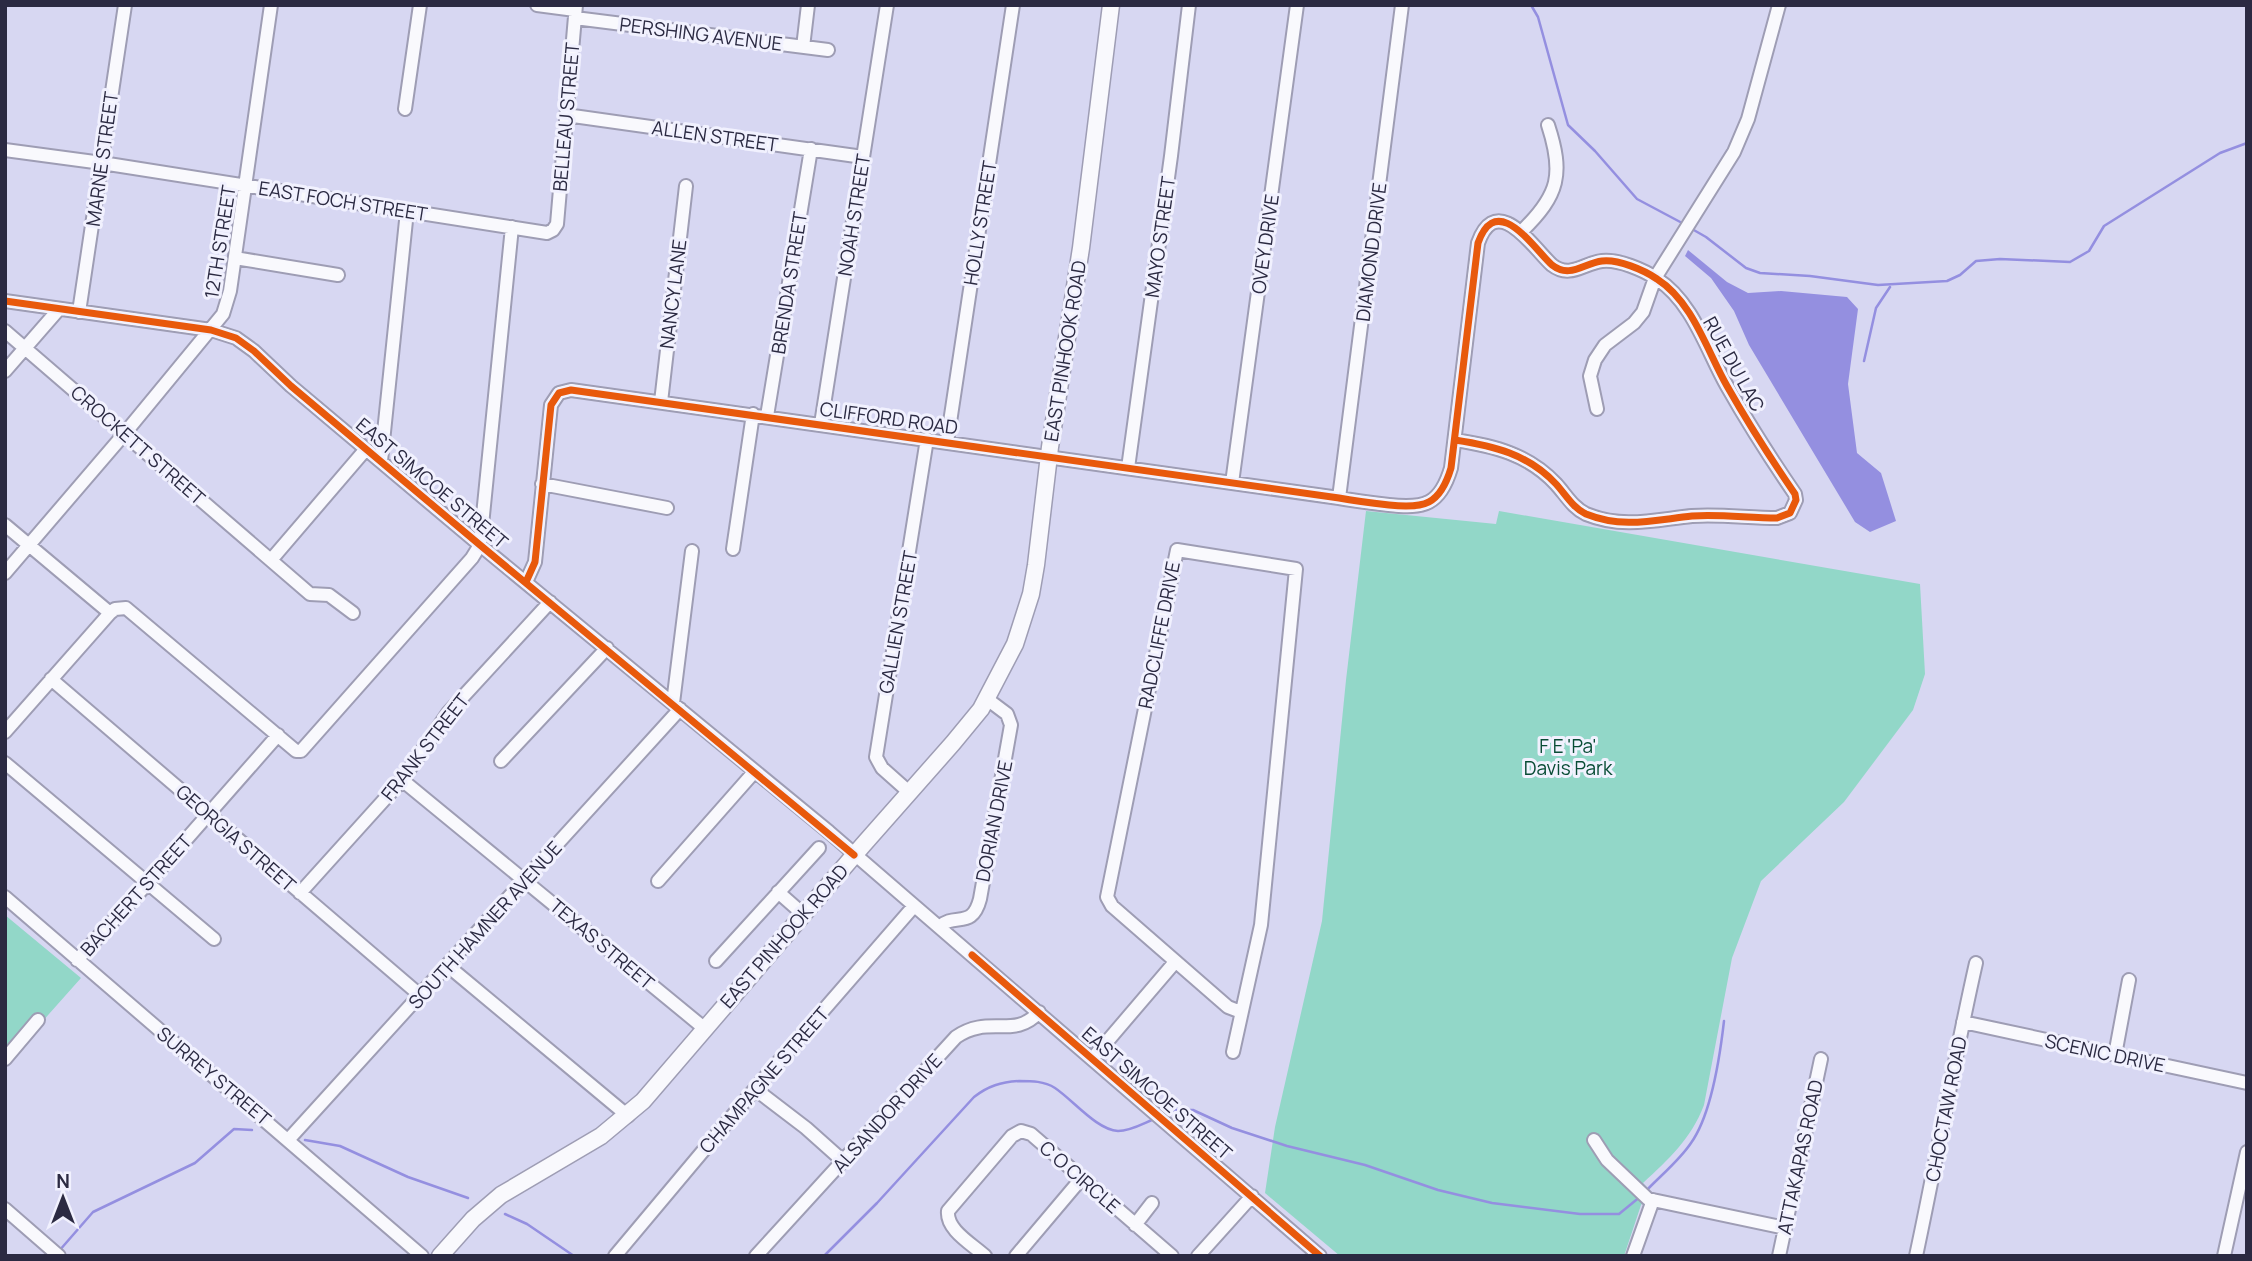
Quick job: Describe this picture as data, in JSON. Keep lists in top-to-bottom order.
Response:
{
  "streets": {
    "main road": ["EAST PINHOOK ROAD"],
    "street": [
      "PERSHING AVENUE",
      "BELLEAU STREET",
      "ALLEN STREET",
      "MARNE STREET",
      "EAST FOCH STREET",
      "NOAH STREET",
      "HOLLY STREET",
      "MAYO STREET",
      "12TH STREET",
      "OVEY DRIVE",
      "DIAMOND DRIVE",
      "BRENDA STREET",
      "NANCY LANE",
      "RUE DU LAC",
      "CLIFFORD ROAD",
      "CROCKETT STREET",
      "EAST SIMCOE STREET",
      "GALLIEN STREET",
      "RADCLIFFE DRIVE",
      "FRANK STREET",
      "DORIAN DRIVE",
      "GEORGIA STREET",
      "BACHERT STREET",
      "SOUTH HAMNER AVENUE",
      "TEXAS STREET",
      "SCENIC DRIVE",
      "SURREY STREET",
      "CHAMPAGNE STREET",
      "CHOCTAW ROAD",
      "ALSANDOR DRIVE",
      "ATTAKAPAS ROAD",
      "C O CIRCLE"
    ]
  },
  "crossings": [
    ["PERSHING AVENUE", "BELLEAU STREET"],
    ["BELLEAU STREET", "ALLEN STREET"],
    ["BELLEAU STREET", "EAST FOCH STREET"],
    ["ALLEN STREET", "NOAH STREET"],
    ["ALLEN STREET", "BRENDA STREET"],
    ["MARNE STREET", "EAST FOCH STREET"],
    ["MARNE STREET", "EAST SIMCOE STREET"],
    ["EAST FOCH STREET", "12TH STREET"],
    ["NOAH STREET", "CLIFFORD ROAD"],
    ["HOLLY STREET", "CLIFFORD ROAD"],
    ["MAYO STREET", "CLIFFORD ROAD"],
    ["12TH STREET", "CROCKETT STREET"],
    ["12TH STREET", "EAST SIMCOE STREET"],
    ["OVEY DRIVE", "CLIFFORD ROAD"],
    ["DIAMOND DRIVE", "CLIFFORD ROAD"],
    ["BRENDA STREET", "CLIFFORD ROAD"],
    ["NANCY LANE", "CLIFFORD ROAD"],
    ["EAST PINHOOK ROAD", "CLIFFORD ROAD"],
    ["EAST PINHOOK ROAD", "EAST SIMCOE STREET"],
    ["EAST PINHOOK ROAD", "GALLIEN STREET"],
    ["EAST PINHOOK ROAD", "DORIAN DRIVE"],
    ["EAST PINHOOK ROAD", "TEXAS STREET"],
    ["RUE DU LAC", "CLIFFORD ROAD"],
    ["CLIFFORD ROAD", "EAST SIMCOE STREET"],
    ["CLIFFORD ROAD", "GALLIEN STREET"],
    ["EAST SIMCOE STREET", "FRANK STREET"],
    ["EAST SIMCOE STREET", "DORIAN DRIVE"],
    ["EAST SIMCOE STREET", "SOUTH HAMNER AVENUE"],
    ["EAST SIMCOE STREET", "CHAMPAGNE STREET"],
    ["EAST SIMCOE STREET", "ALSANDOR DRIVE"],
    ["FRANK STREET", "GEORGIA STREET"],
    ["FRANK STREET", "TEXAS STREET"],
    ["GEORGIA STREET", "BACHERT STREET"],
    ["GEORGIA STREET", "SOUTH HAMNER AVENUE"],
    ["BACHERT STREET", "SURREY STREET"],
    ["SOUTH HAMNER AVENUE", "TEXAS STREET"],
    ["SOUTH HAMNER AVENUE", "SURREY STREET"],
    ["SCENIC DRIVE", "CHOCTAW ROAD"]
  ],
  "parks": ["F E 'Pa' Davis Park"],
  "north": "top"
}
